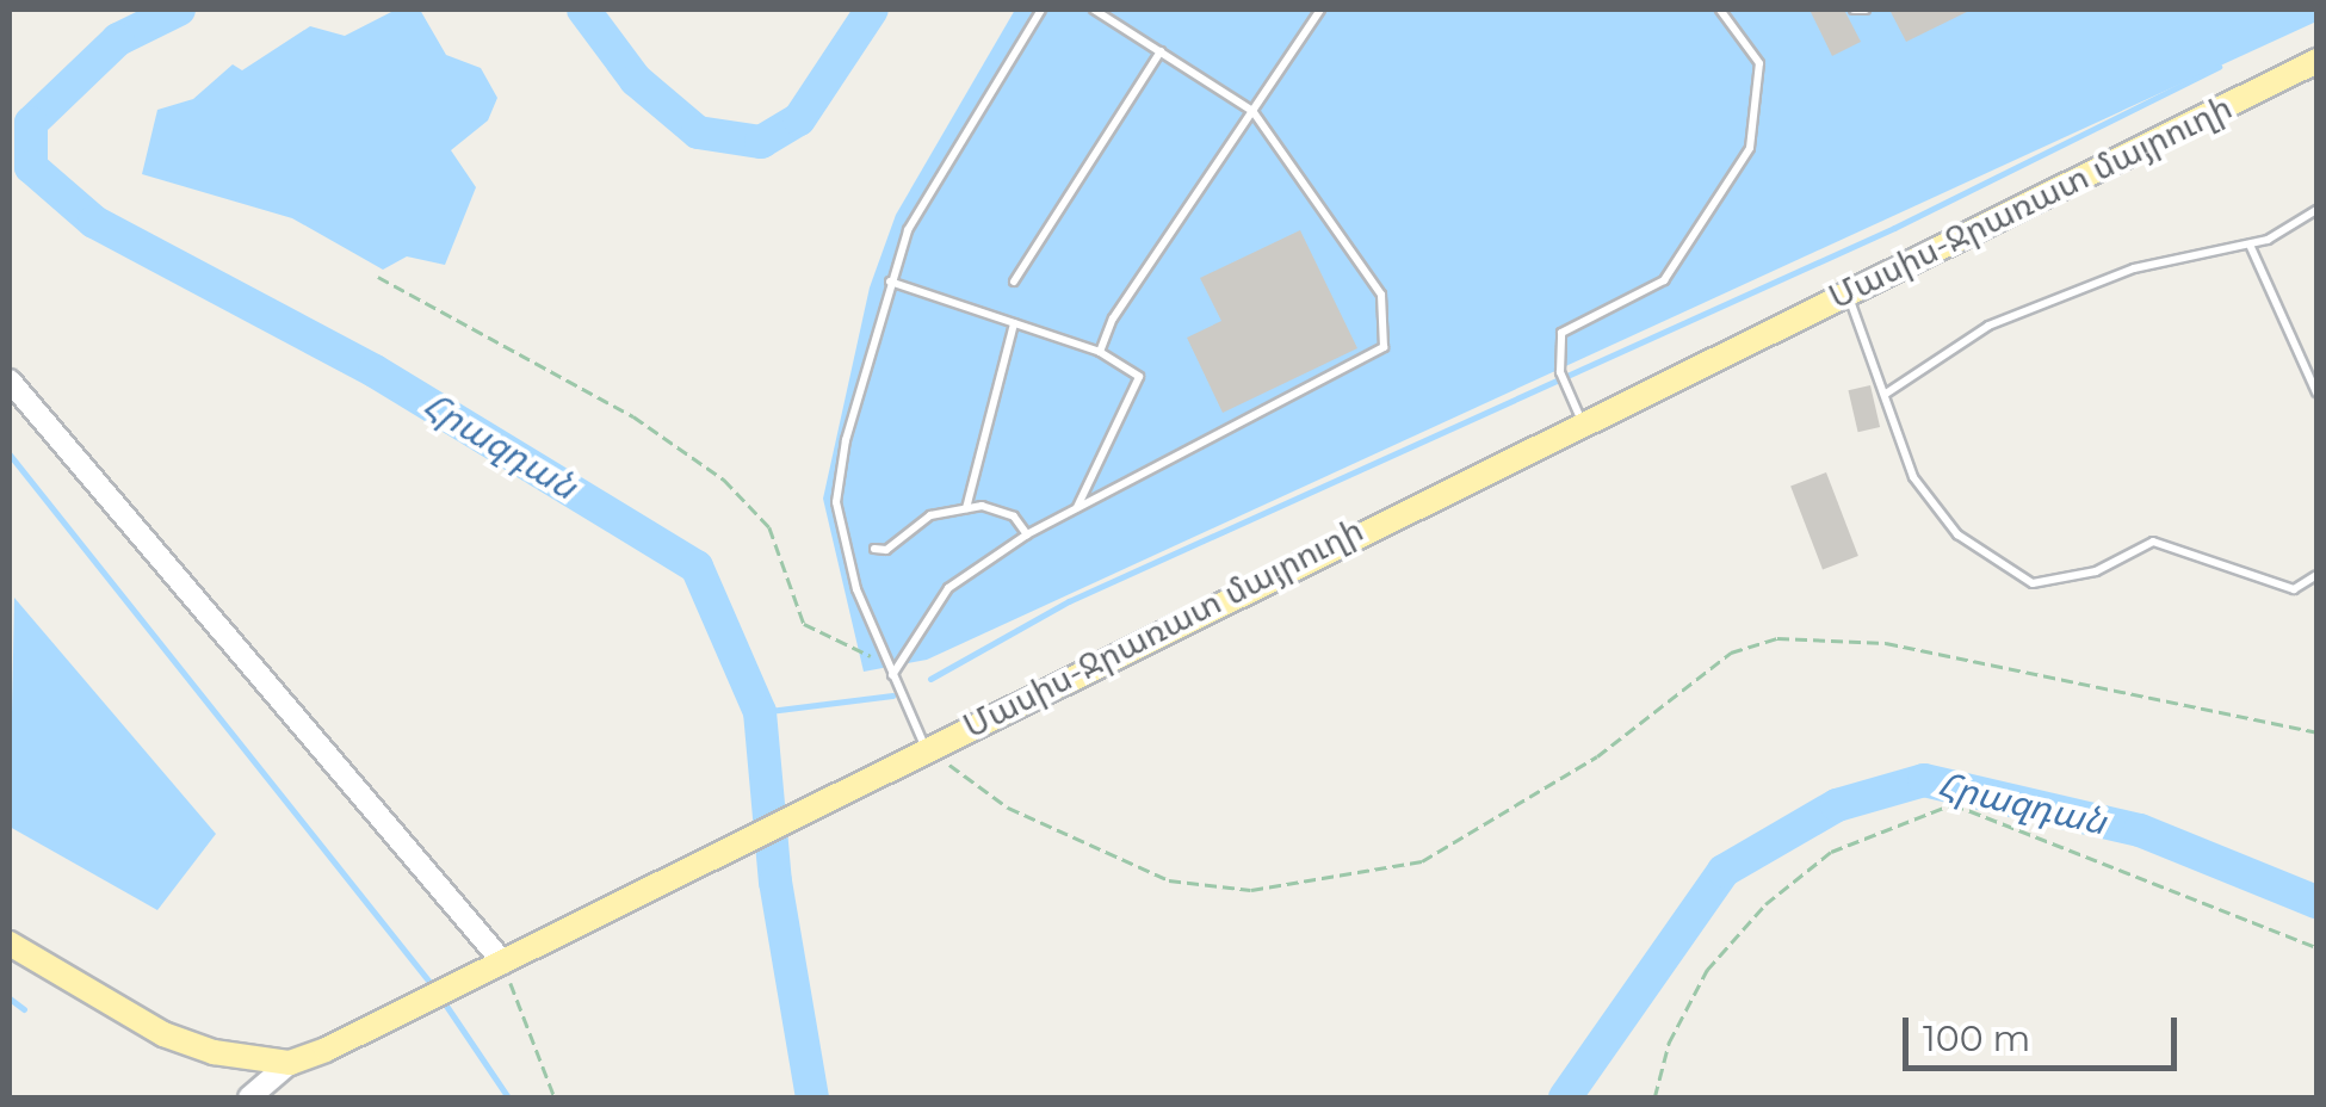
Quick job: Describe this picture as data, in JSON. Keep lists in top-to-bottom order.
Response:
{
  "streets": {
    "main road": ["Մասիս-Ջրառատ մայրուղի"]
  },
  "water": ["Հրազդան"],
  "scale_bar": "100 m"
}
